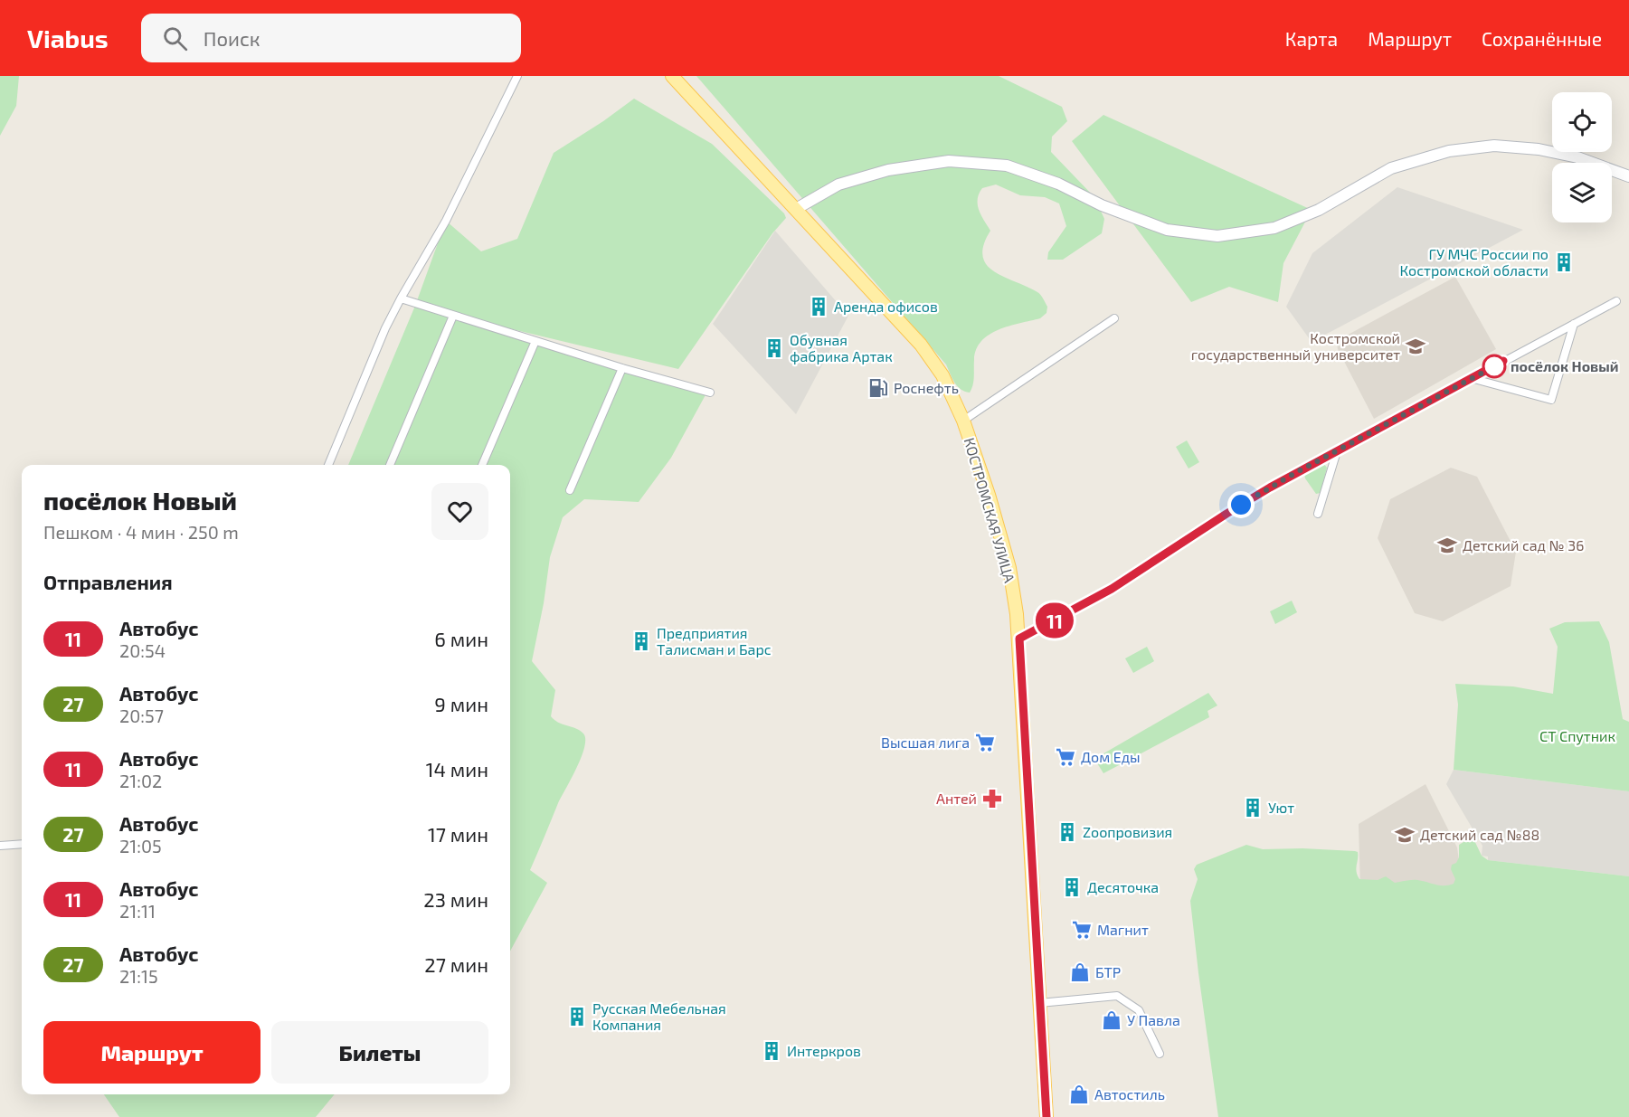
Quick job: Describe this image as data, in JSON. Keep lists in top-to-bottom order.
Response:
{
  "streets": {
    "main road": ["КОСТРОМСКАЯ УЛИЦА"]
  },
  "parks": ["СТ Спутник"],
  "places": {
    "building": [
      "ГУ МЧС России по Костромской области",
      "Аренда офисов",
      "Обувная фабрика Артак",
      "Предприятия Талисман и Барс",
      "Уют",
      "Zоопровизия",
      "Десяточка",
      "Русская Мебельная Компания",
      "Интеркров"
    ],
    "school or university": ["Костромской государственный университет", "Детский сад № 36", "Детский сад №88"],
    "other": ["посёлок Новый"],
    "fuel station": ["Роснефть"],
    "supermarket": ["Высшая лига", "Дом Еды", "Магнит"],
    "pharmacy": ["Антей"],
    "shop": ["БТР", "У Павла", "Автостиль"]
  },
  "lines": ["bus line 11"],
  "page": {
    "header": "Viabus",
    "search": "Поиск",
    "nav": ["Карта", "Маршрут", "Сохранённые"],
    "on_map": "11",
    "heading": [
      ["посёлок Новый", "Пешком · 4 мин · 250 m"],
      "Отправления"
    ],
    "list": [
      {
        "mark": "11",
        "name": "Автобус",
        "note": "20:54",
        "value": "6 мин"
      },
      {
        "mark": "27",
        "name": "Автобус",
        "note": "20:57",
        "value": "9 мин"
      },
      {
        "mark": "11",
        "name": "Автобус",
        "note": "21:02",
        "value": "14 мин"
      },
      {
        "mark": "27",
        "name": "Автобус",
        "note": "21:05",
        "value": "17 мин"
      },
      {
        "mark": "11",
        "name": "Автобус",
        "note": "21:11",
        "value": "23 мин"
      },
      {
        "mark": "27",
        "name": "Автобус",
        "note": "21:15",
        "value": "27 мин"
      }
    ],
    "buttons": ["Маршрут", "Билеты"]
  }
}
